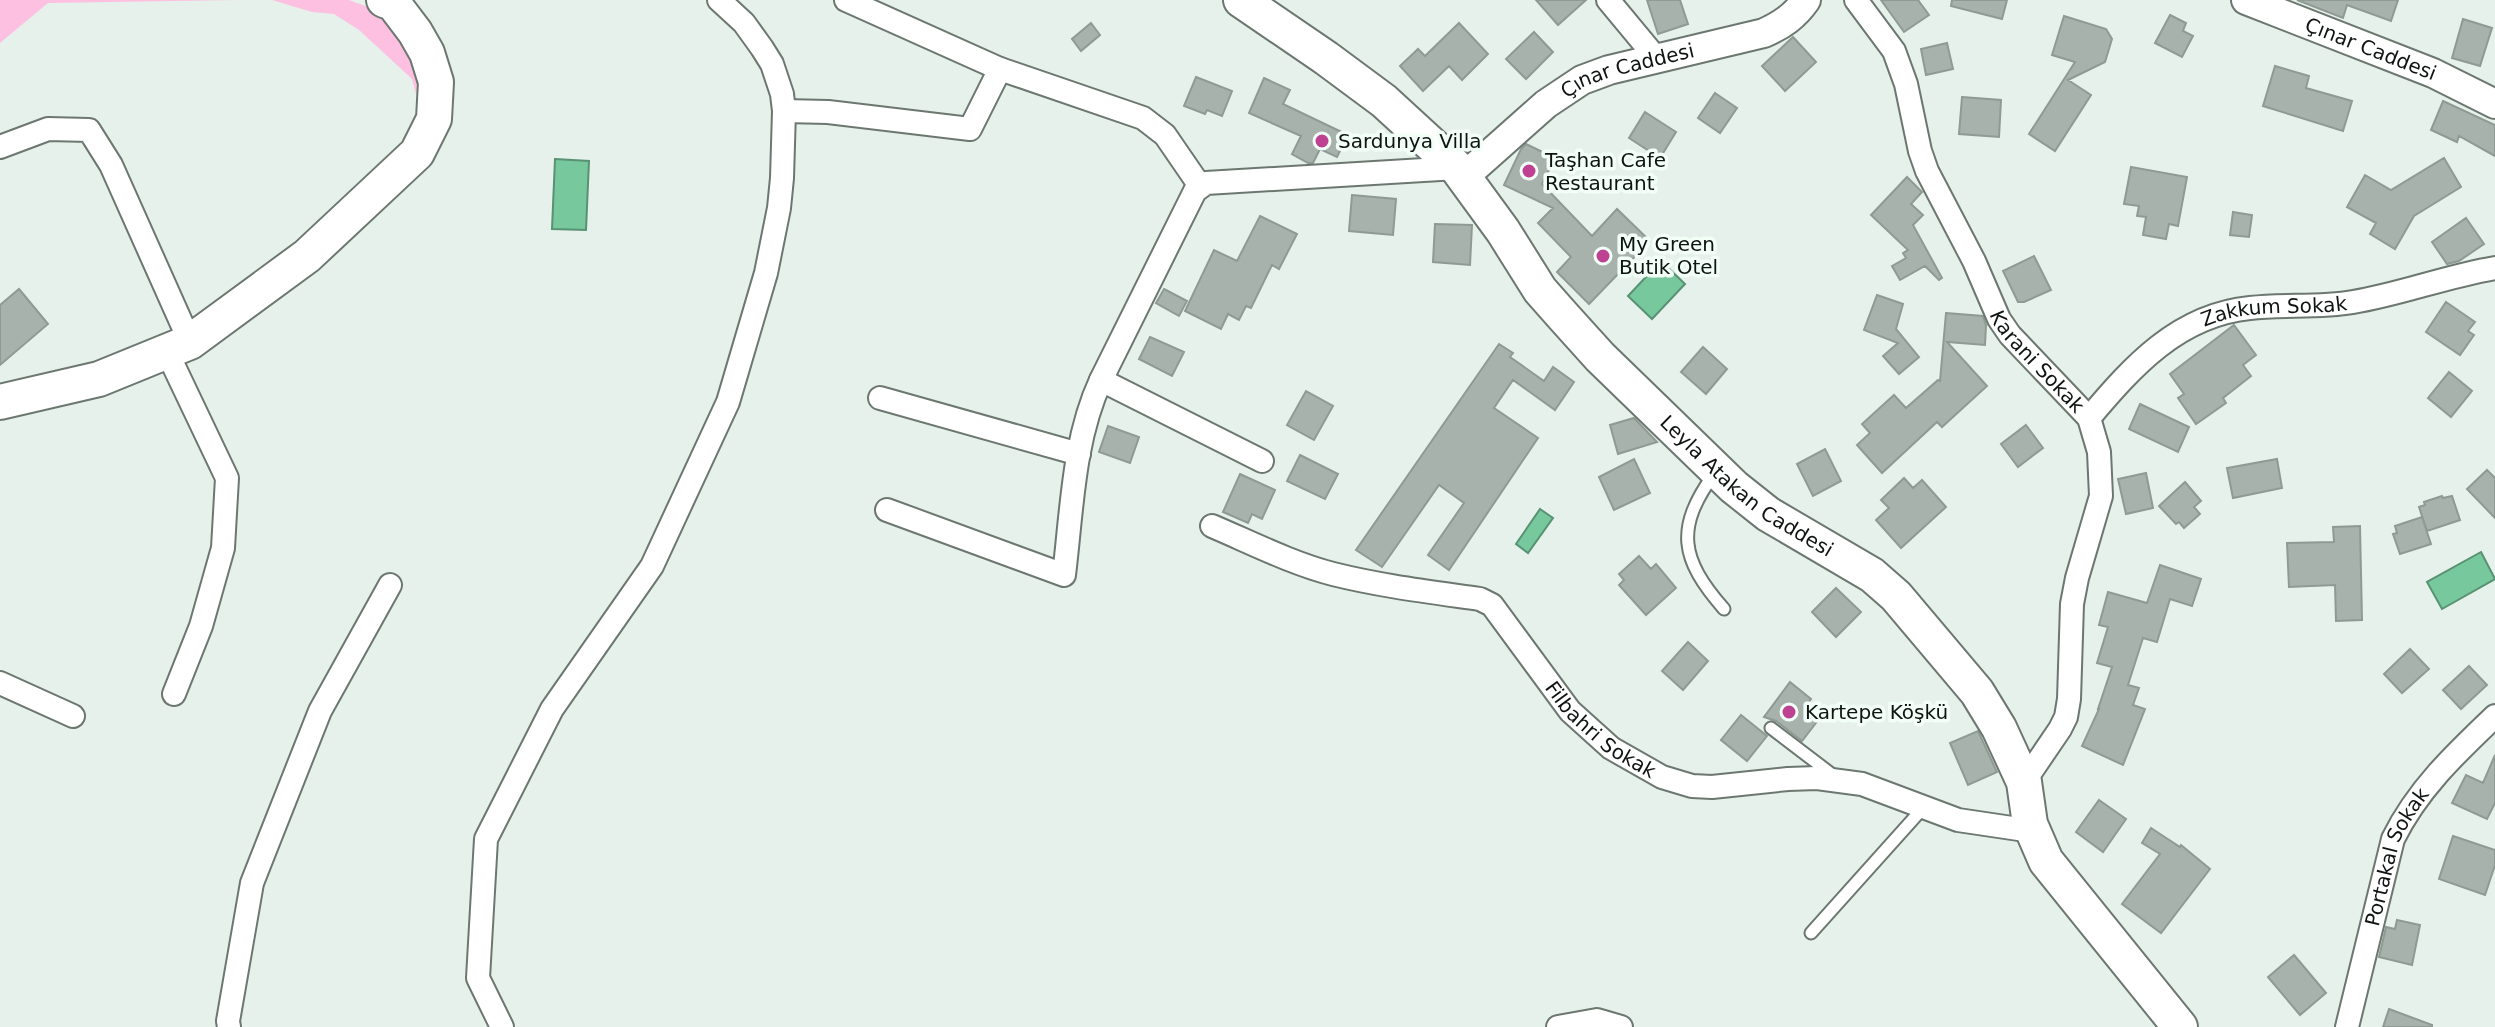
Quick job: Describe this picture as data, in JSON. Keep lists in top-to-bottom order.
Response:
{
  "streets": {
    "main road": ["Leyla Atakan Caddesi"],
    "street": [
      "Çınar Caddesi",
      "Zakkum Sokak",
      "Karani Sokak",
      "Filbahri Sokak",
      "Portakal Sokak"
    ]
  },
  "crossings": [
    ["Çınar Caddesi", "Leyla Atakan Caddesi"],
    ["Zakkum Sokak", "Karani Sokak"],
    ["Karani Sokak", "Leyla Atakan Caddesi"],
    ["Leyla Atakan Caddesi", "Filbahri Sokak"]
  ],
  "places": [
    "Sardunya Villa",
    "Taşhan Cafe Restaurant",
    "My Green Butik Otel",
    "Kartepe Köşkü"
  ]
}
